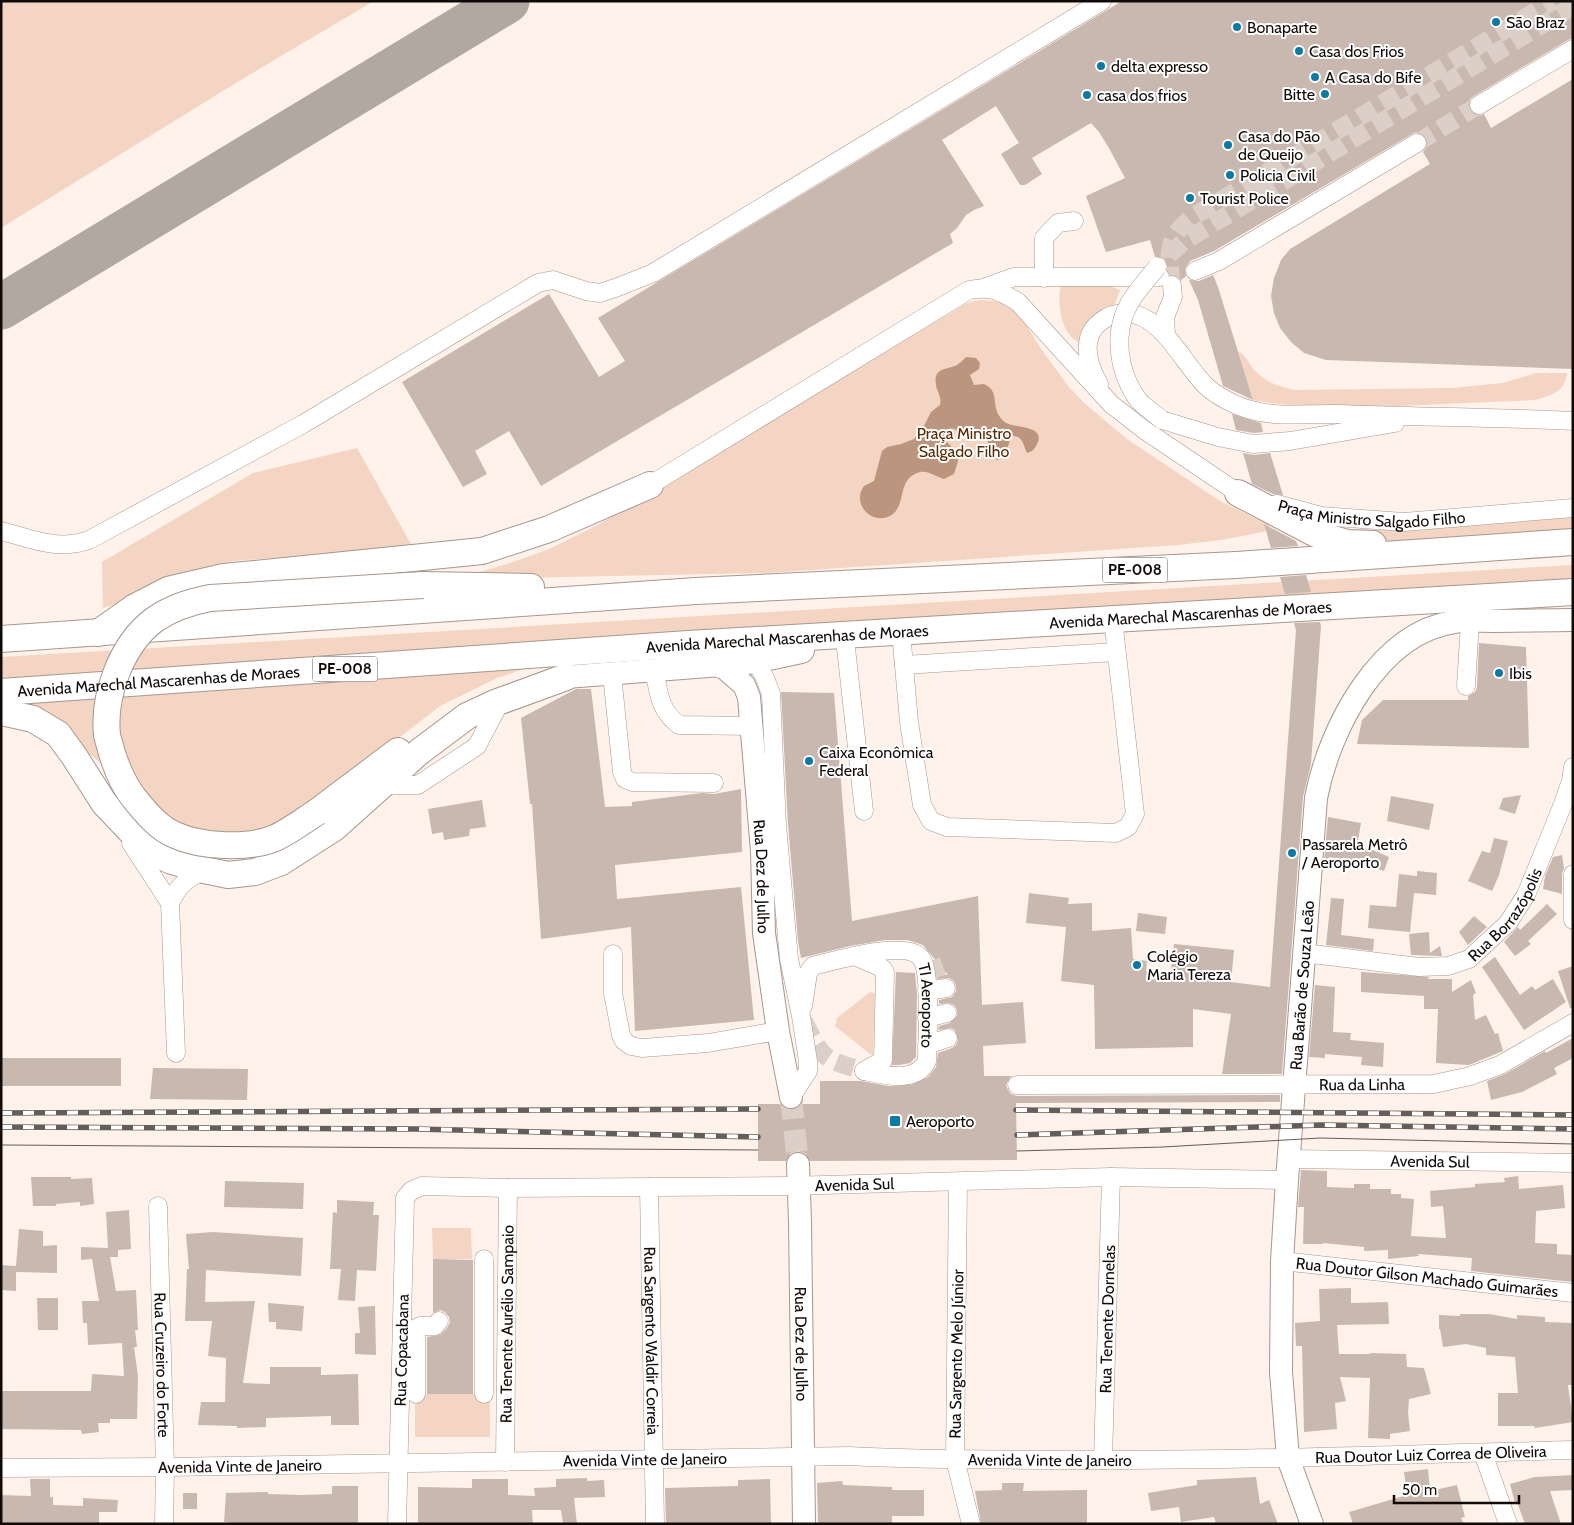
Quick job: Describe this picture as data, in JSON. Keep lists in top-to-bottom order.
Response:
{
  "streets": {
    "highway": ["PE-008", "Avenida Marechal Mascarenhas de Moraes"],
    "main road": ["Rua Dez de Julho", "Rua Barão de Souza Leão"],
    "street": [
      "Praça Ministro Salgado Filho",
      "Rua Borrazópolis",
      "TI Aeroporto",
      "Rua da Linha",
      "Avenida Sul",
      "Rua Doutor Gilson Machado Guimarães",
      "Rua Tenente Dornelas",
      "Rua Tenente Aurélio Sampaio",
      "Rua Sargento Waldir Correia",
      "Rua Copacabana",
      "Rua Sargento Melo Júnior",
      "Rua Cruzeiro do Forte",
      "Rua Doutor Luiz Correa de Oliveira",
      "Avenida Vinte de Janeiro"
    ]
  },
  "crossings": [
    ["Rua Dez de Julho", "Avenida Sul"],
    ["Rua Dez de Julho", "Avenida Vinte de Janeiro"],
    ["Rua Borrazópolis", "Rua Barão de Souza Leão"],
    ["Rua Barão de Souza Leão", "Rua da Linha"],
    ["Rua Barão de Souza Leão", "Avenida Sul"],
    ["Rua Barão de Souza Leão", "Rua Doutor Gilson Machado Guimarães"],
    ["Rua Barão de Souza Leão", "Rua Doutor Luiz Correa de Oliveira"],
    ["Rua Barão de Souza Leão", "Avenida Vinte de Janeiro"],
    ["Avenida Sul", "Rua Tenente Dornelas"],
    ["Avenida Sul", "Rua Tenente Aurélio Sampaio"],
    ["Avenida Sul", "Rua Sargento Waldir Correia"],
    ["Avenida Sul", "Rua Copacabana"],
    ["Avenida Sul", "Rua Sargento Melo Júnior"],
    ["Rua Tenente Dornelas", "Avenida Vinte de Janeiro"],
    ["Rua Tenente Aurélio Sampaio", "Avenida Vinte de Janeiro"],
    ["Rua Sargento Waldir Correia", "Avenida Vinte de Janeiro"],
    ["Rua Copacabana", "Avenida Vinte de Janeiro"],
    ["Rua Sargento Melo Júnior", "Avenida Vinte de Janeiro"],
    ["Rua Cruzeiro do Forte", "Avenida Vinte de Janeiro"],
    ["Rua Doutor Luiz Correa de Oliveira", "Avenida Vinte de Janeiro"]
  ],
  "parks": ["Praça Ministro Salgado Filho"],
  "places": {
    "other": [
      "São Braz",
      "Bonaparte",
      "Casa dos Frios",
      "delta expresso",
      "A Casa do Bife",
      "Bitte",
      "casa dos frios",
      "Casa do Pão de Queijo",
      "Policia Civil",
      "Tourist Police",
      "Ibis",
      "Caixa Econômica Federal",
      "Passarela Metrô / Aeroporto",
      "Colégio Maria Tereza"
    ],
    "transit": ["Aeroporto"]
  },
  "scale_bar": "50 m"
}
